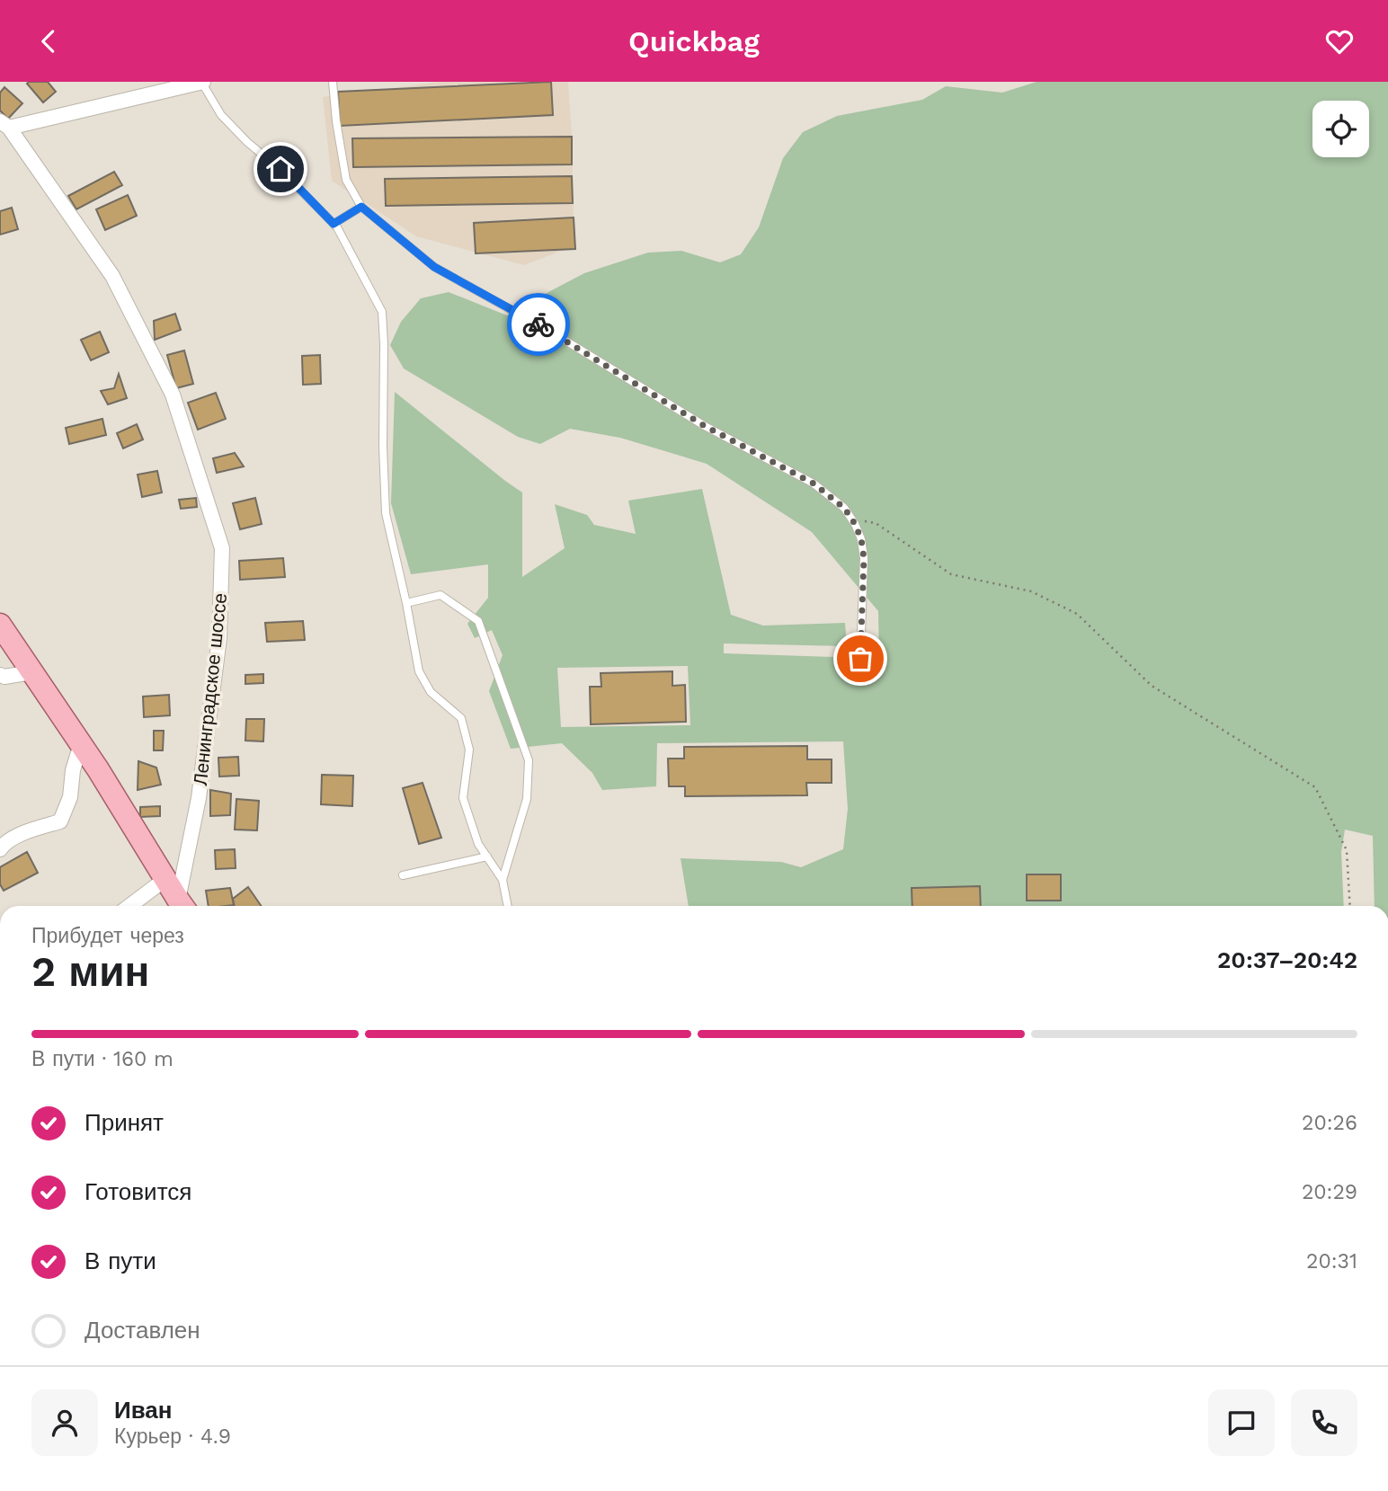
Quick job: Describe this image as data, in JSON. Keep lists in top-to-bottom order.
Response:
{
  "streets": {
    "main road": ["Ленинградское шоссе"]
  },
  "page": {
    "header": "Quickbag",
    "heading": ["2 мин", "Прибудет через", "20:37–20:42"],
    "panel": ["Иван", "Курьер · 4.9"],
    "bar": "В пути · 160 m",
    "list": [
      ["Принят", "20:26"],
      ["Готовится", "20:29"],
      ["В пути", "20:31"],
      "Доставлен"
    ]
  }
}
